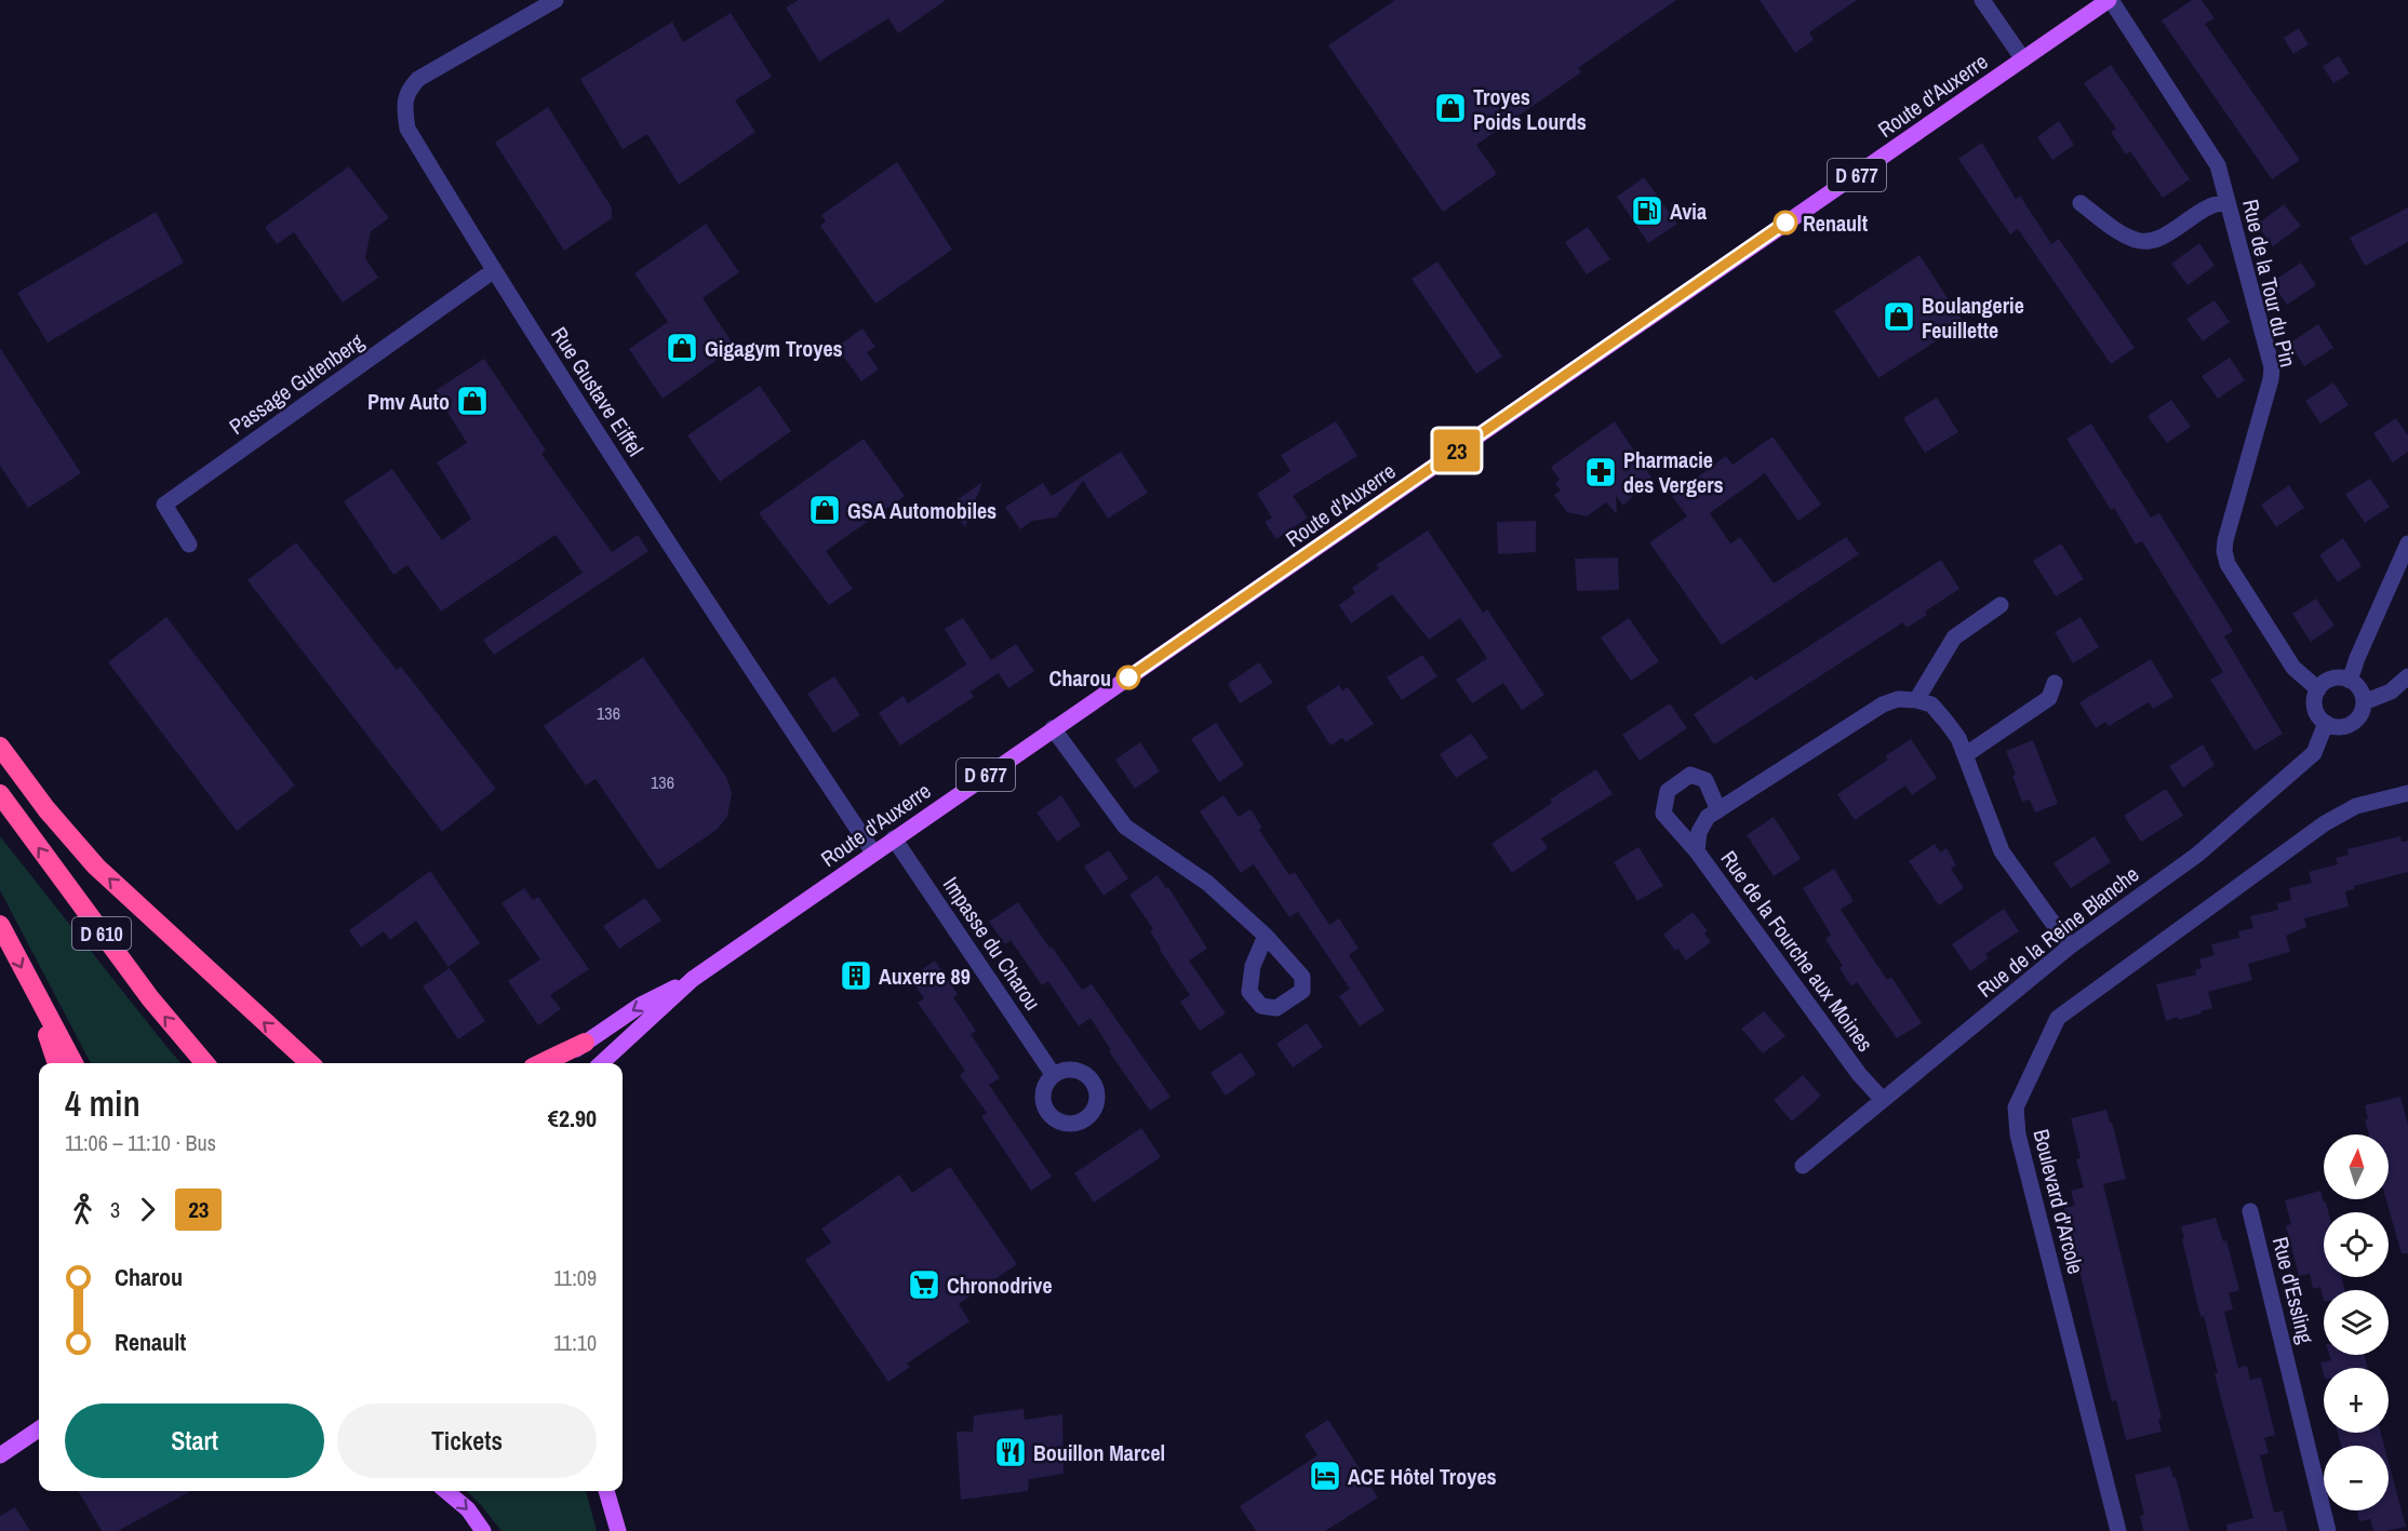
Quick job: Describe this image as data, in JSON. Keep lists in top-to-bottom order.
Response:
{
  "streets": {
    "highway": ["D 610"],
    "main road": ["Route d'Auxerre", "D 677"],
    "street": [
      "Rue de la Tour du Pin",
      "Passage Gutenberg",
      "Rue Gustave Eiffel",
      "Rue de la Reine Blanche",
      "Impasse du Charou",
      "Rue de la Fourche aux Moines",
      "Boulevard d'Arcole",
      "Rue d'Essling"
    ]
  },
  "crossings": [
    ["Route d'Auxerre", "Rue de la Tour du Pin"],
    ["Route d'Auxerre", "Rue Gustave Eiffel"],
    ["Route d'Auxerre", "Impasse du Charou"],
    ["Rue de la Tour du Pin", "Rue de la Reine Blanche"],
    ["Passage Gutenberg", "Rue Gustave Eiffel"],
    ["Rue de la Reine Blanche", "Rue de la Fourche aux Moines"]
  ],
  "places": {
    "shop": [
      "Troyes Poids Lourds",
      "Boulangerie Feuillette",
      "Gigagym Troyes",
      "Pmv Auto",
      "GSA Automobiles"
    ],
    "fuel station": ["Avia"],
    "other": ["Renault", "Charou"],
    "pharmacy": ["Pharmacie des Vergers"],
    "building": ["Auxerre 89"],
    "supermarket": ["Chronodrive"],
    "restaurant": ["Bouillon Marcel"],
    "hotel": ["ACE Hôtel Troyes"]
  },
  "lines": ["bus line 23"],
  "house_numbers": ["136", "136"],
  "north": "top",
  "page": {
    "on_map": "23",
    "heading": ["4 min", "11:06 – 11:10 · Bus", "€2.90"],
    "map_buttons": ["+", "−"],
    "legs": ["3", "23"],
    "list": [
      {
        "name": "Charou",
        "value": "11:09"
      },
      {
        "name": "Renault",
        "value": "11:10"
      }
    ],
    "buttons": ["Start", "Tickets"]
  }
}
